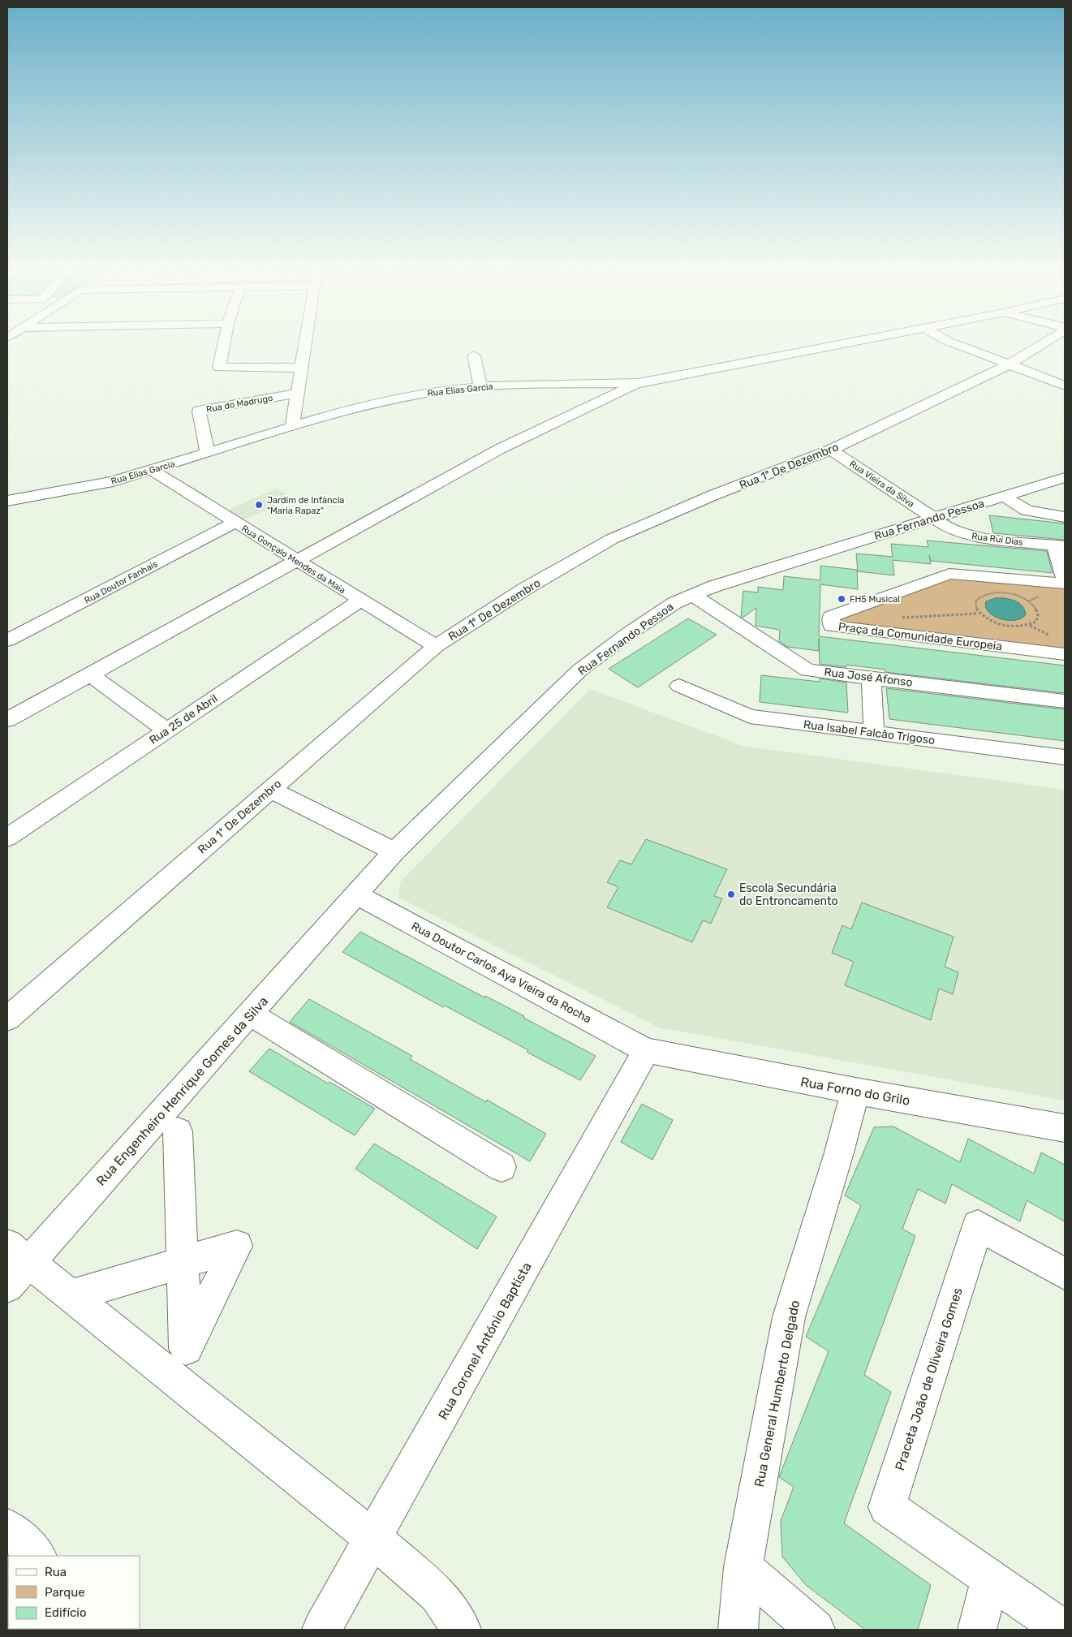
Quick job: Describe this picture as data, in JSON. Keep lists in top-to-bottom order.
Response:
{
  "streets": {
    "street": [
      "Rua Elias Garcia",
      "Rua do Madrugo",
      "Rua 1º De Dezembro",
      "Rua Vieira da Silva",
      "Rua Fernando Pessoa",
      "Rua Rui Dias",
      "Rua Gonçalo Mendes da Maia",
      "Rua Doutor Fanhais",
      "Praça da Comunidade Europeia",
      "Rua José Afonso",
      "Rua 25 de Abril",
      "Rua Isabel Falcão Trigoso",
      "Rua Doutor Carlos Aya Vieira da Rocha",
      "Rua Engenheiro Henrique Gomes da Silva",
      "Rua Forno do Grilo",
      "Rua Coronel António Baptista",
      "Praceta João de Oliveira Gomes",
      "Rua General Humberto Delgado"
    ]
  },
  "crossings": [
    ["Rua Elias Garcia", "Rua do Madrugo"],
    ["Rua Elias Garcia", "Rua Gonçalo Mendes da Maia"],
    ["Rua 1º De Dezembro", "Rua Vieira da Silva"],
    ["Rua 1º De Dezembro", "Rua Gonçalo Mendes da Maia"],
    ["Rua Vieira da Silva", "Rua Fernando Pessoa"],
    ["Rua Vieira da Silva", "Rua Rui Dias"],
    ["Rua Fernando Pessoa", "Rua Rui Dias"],
    ["Rua Fernando Pessoa", "Rua José Afonso"],
    ["Rua Fernando Pessoa", "Rua Doutor Carlos Aya Vieira da Rocha"],
    ["Rua Fernando Pessoa", "Rua Engenheiro Henrique Gomes da Silva"],
    ["Rua Gonçalo Mendes da Maia", "Rua Doutor Fanhais"],
    ["Rua Gonçalo Mendes da Maia", "Rua 25 de Abril"],
    ["Rua Doutor Carlos Aya Vieira da Rocha", "Rua Engenheiro Henrique Gomes da Silva"],
    ["Rua Doutor Carlos Aya Vieira da Rocha", "Rua Forno do Grilo"],
    ["Rua Doutor Carlos Aya Vieira da Rocha", "Rua Coronel António Baptista"],
    ["Rua Forno do Grilo", "Rua Coronel António Baptista"],
    ["Rua Forno do Grilo", "Rua General Humberto Delgado"]
  ],
  "places": ["Jardim de Infância \"Maria Rapaz\"", "FH5 Musical", "Escola Secundária do Entroncamento"],
  "legend": ["Rua", "Parque", "Edifício"]
}
